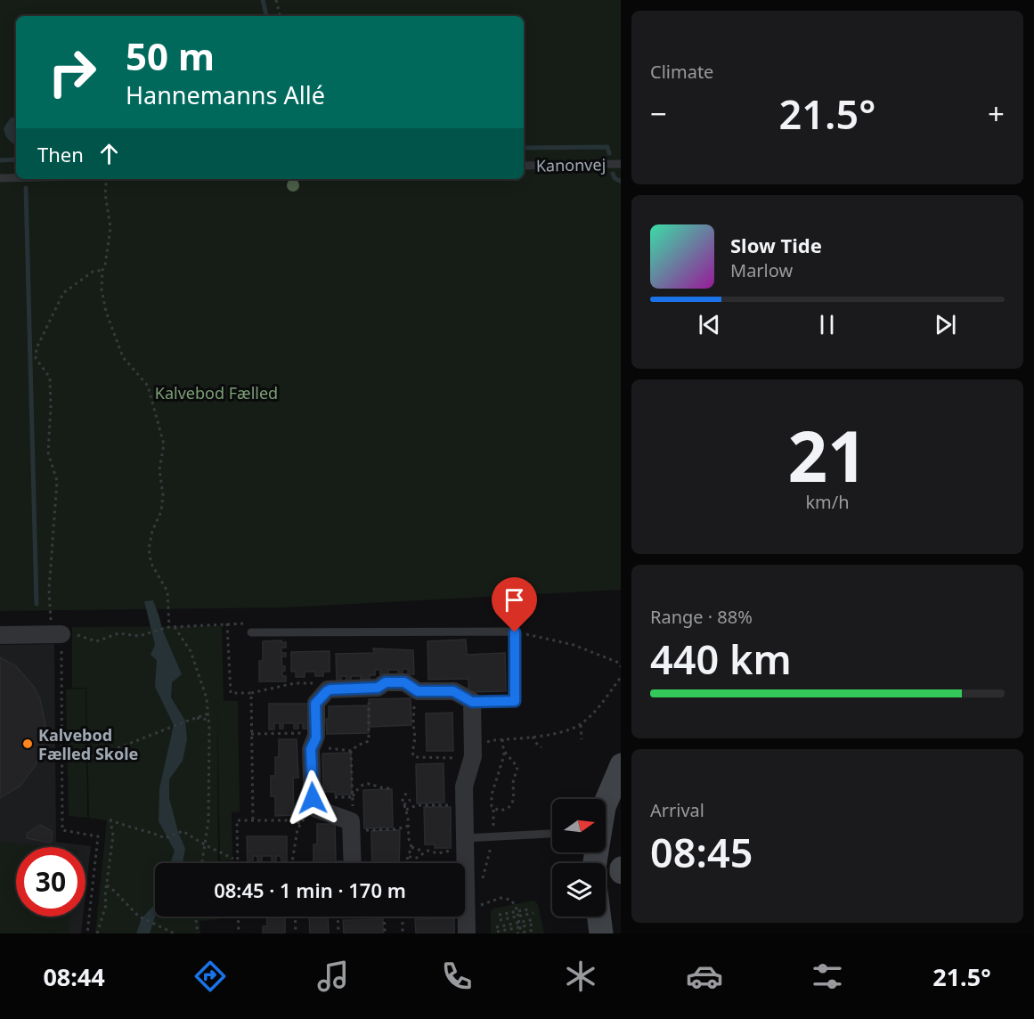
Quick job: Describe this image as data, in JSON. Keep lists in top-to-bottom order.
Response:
{
  "streets": {
    "lane": ["Kanonvej"]
  },
  "parks": ["Kalvebod Fælled"],
  "places": ["Kalvebod Fælled Skole"],
  "north": "right",
  "page": {
    "tile": [
      "Climate",
      ["21", "km/h"],
      ["Range · 88%", "440 km"],
      ["Arrival", "08:45"]
    ],
    "turn": ["50 m", "Hannemanns Allé"],
    "heat": ["−", "21.5°", "+"],
    "then": "Then",
    "song": ["Slow Tide", "Marlow"],
    "limit": "30",
    "trip": "08:45 · 1 min · 170 m",
    "tabs": ["08:44", "21.5°"]
  }
}
